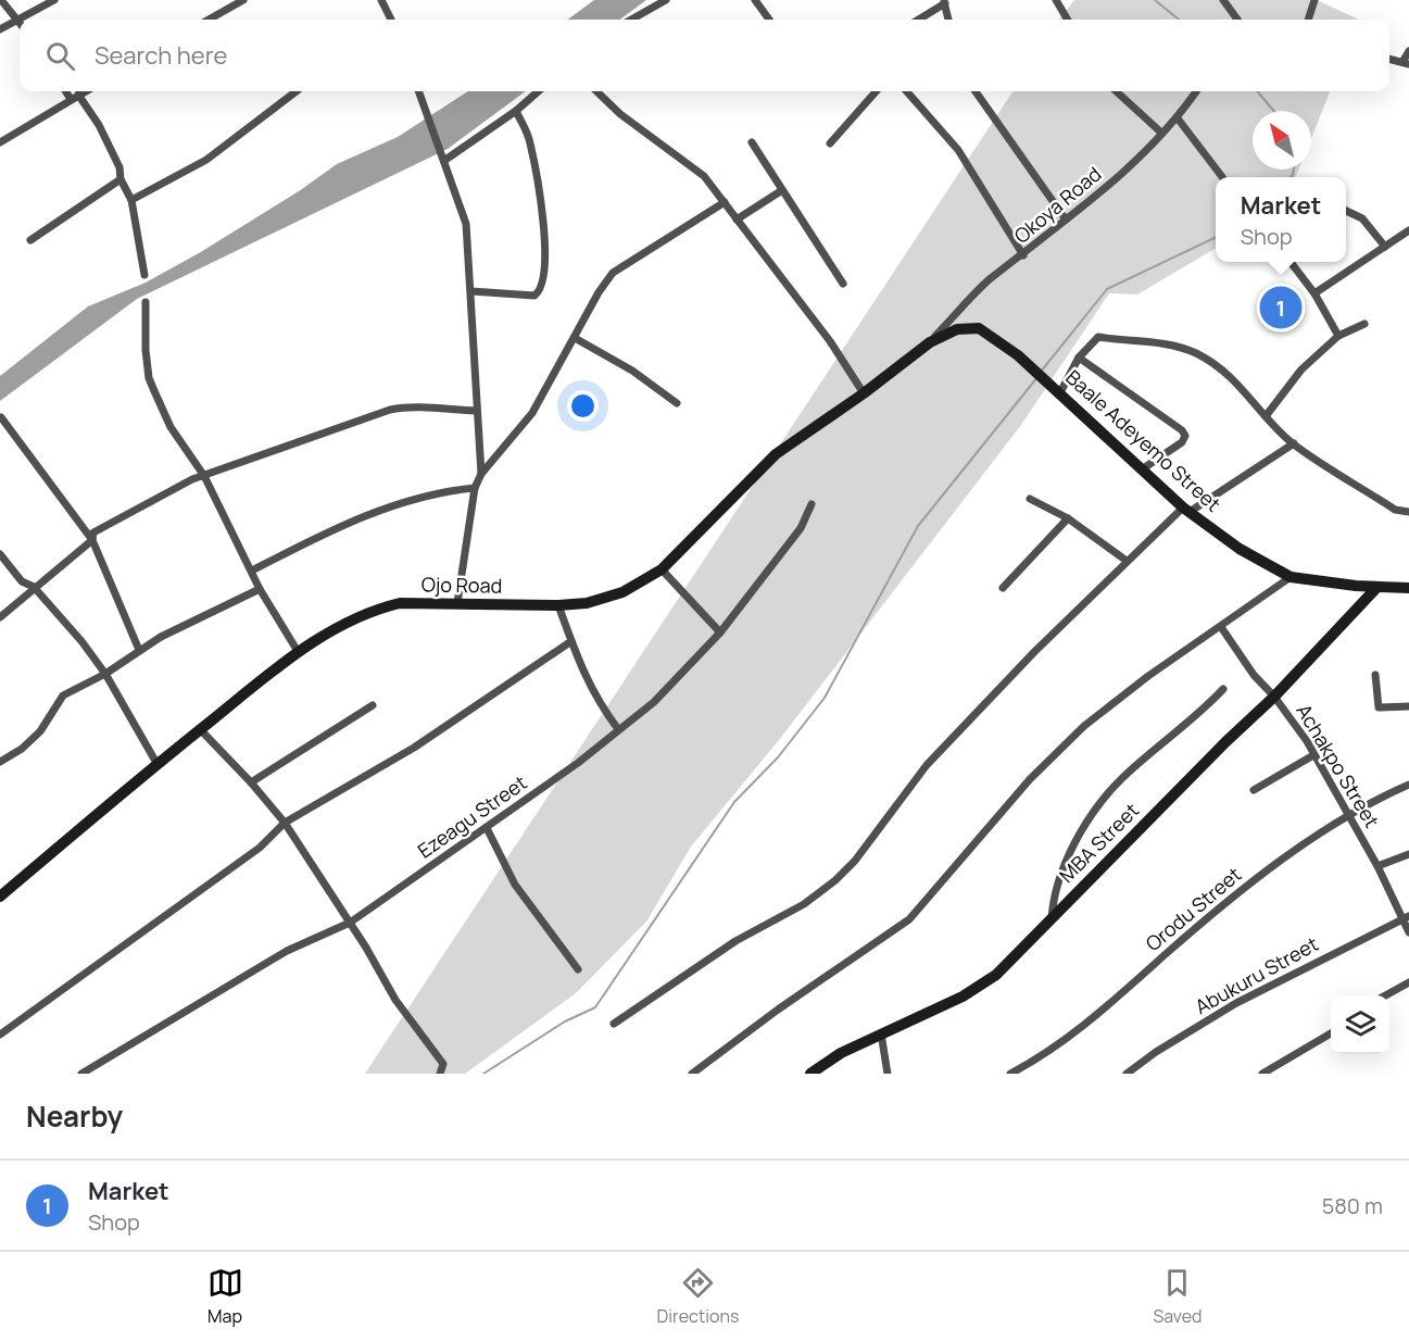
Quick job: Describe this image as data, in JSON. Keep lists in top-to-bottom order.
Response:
{
  "streets": {
    "street": [
      "Okoya Road",
      "Baale Adeyemo Street",
      "Ojo Road",
      "Achakpo Street",
      "Ezeagu Street",
      "MBA Street",
      "Orodu Street",
      "Abukuru Street"
    ]
  },
  "crossings": [
    ["Okoya Road", "Baale Adeyemo Street"],
    ["Okoya Road", "Ojo Road"],
    ["Baale Adeyemo Street", "Ojo Road"],
    ["Baale Adeyemo Street", "MBA Street"],
    ["Achakpo Street", "MBA Street"],
    ["Achakpo Street", "Orodu Street"],
    ["Achakpo Street", "Abukuru Street"]
  ],
  "north": "top left",
  "page": {
    "search": "Search here",
    "popup": ["Market", "Shop"],
    "pins": "1",
    "heading": "Nearby",
    "list": [
      {
        "mark": "1",
        "name": "Market",
        "note": "Shop",
        "value": "580 m"
      }
    ],
    "nav": ["Map", "Directions", "Saved"]
  }
}
